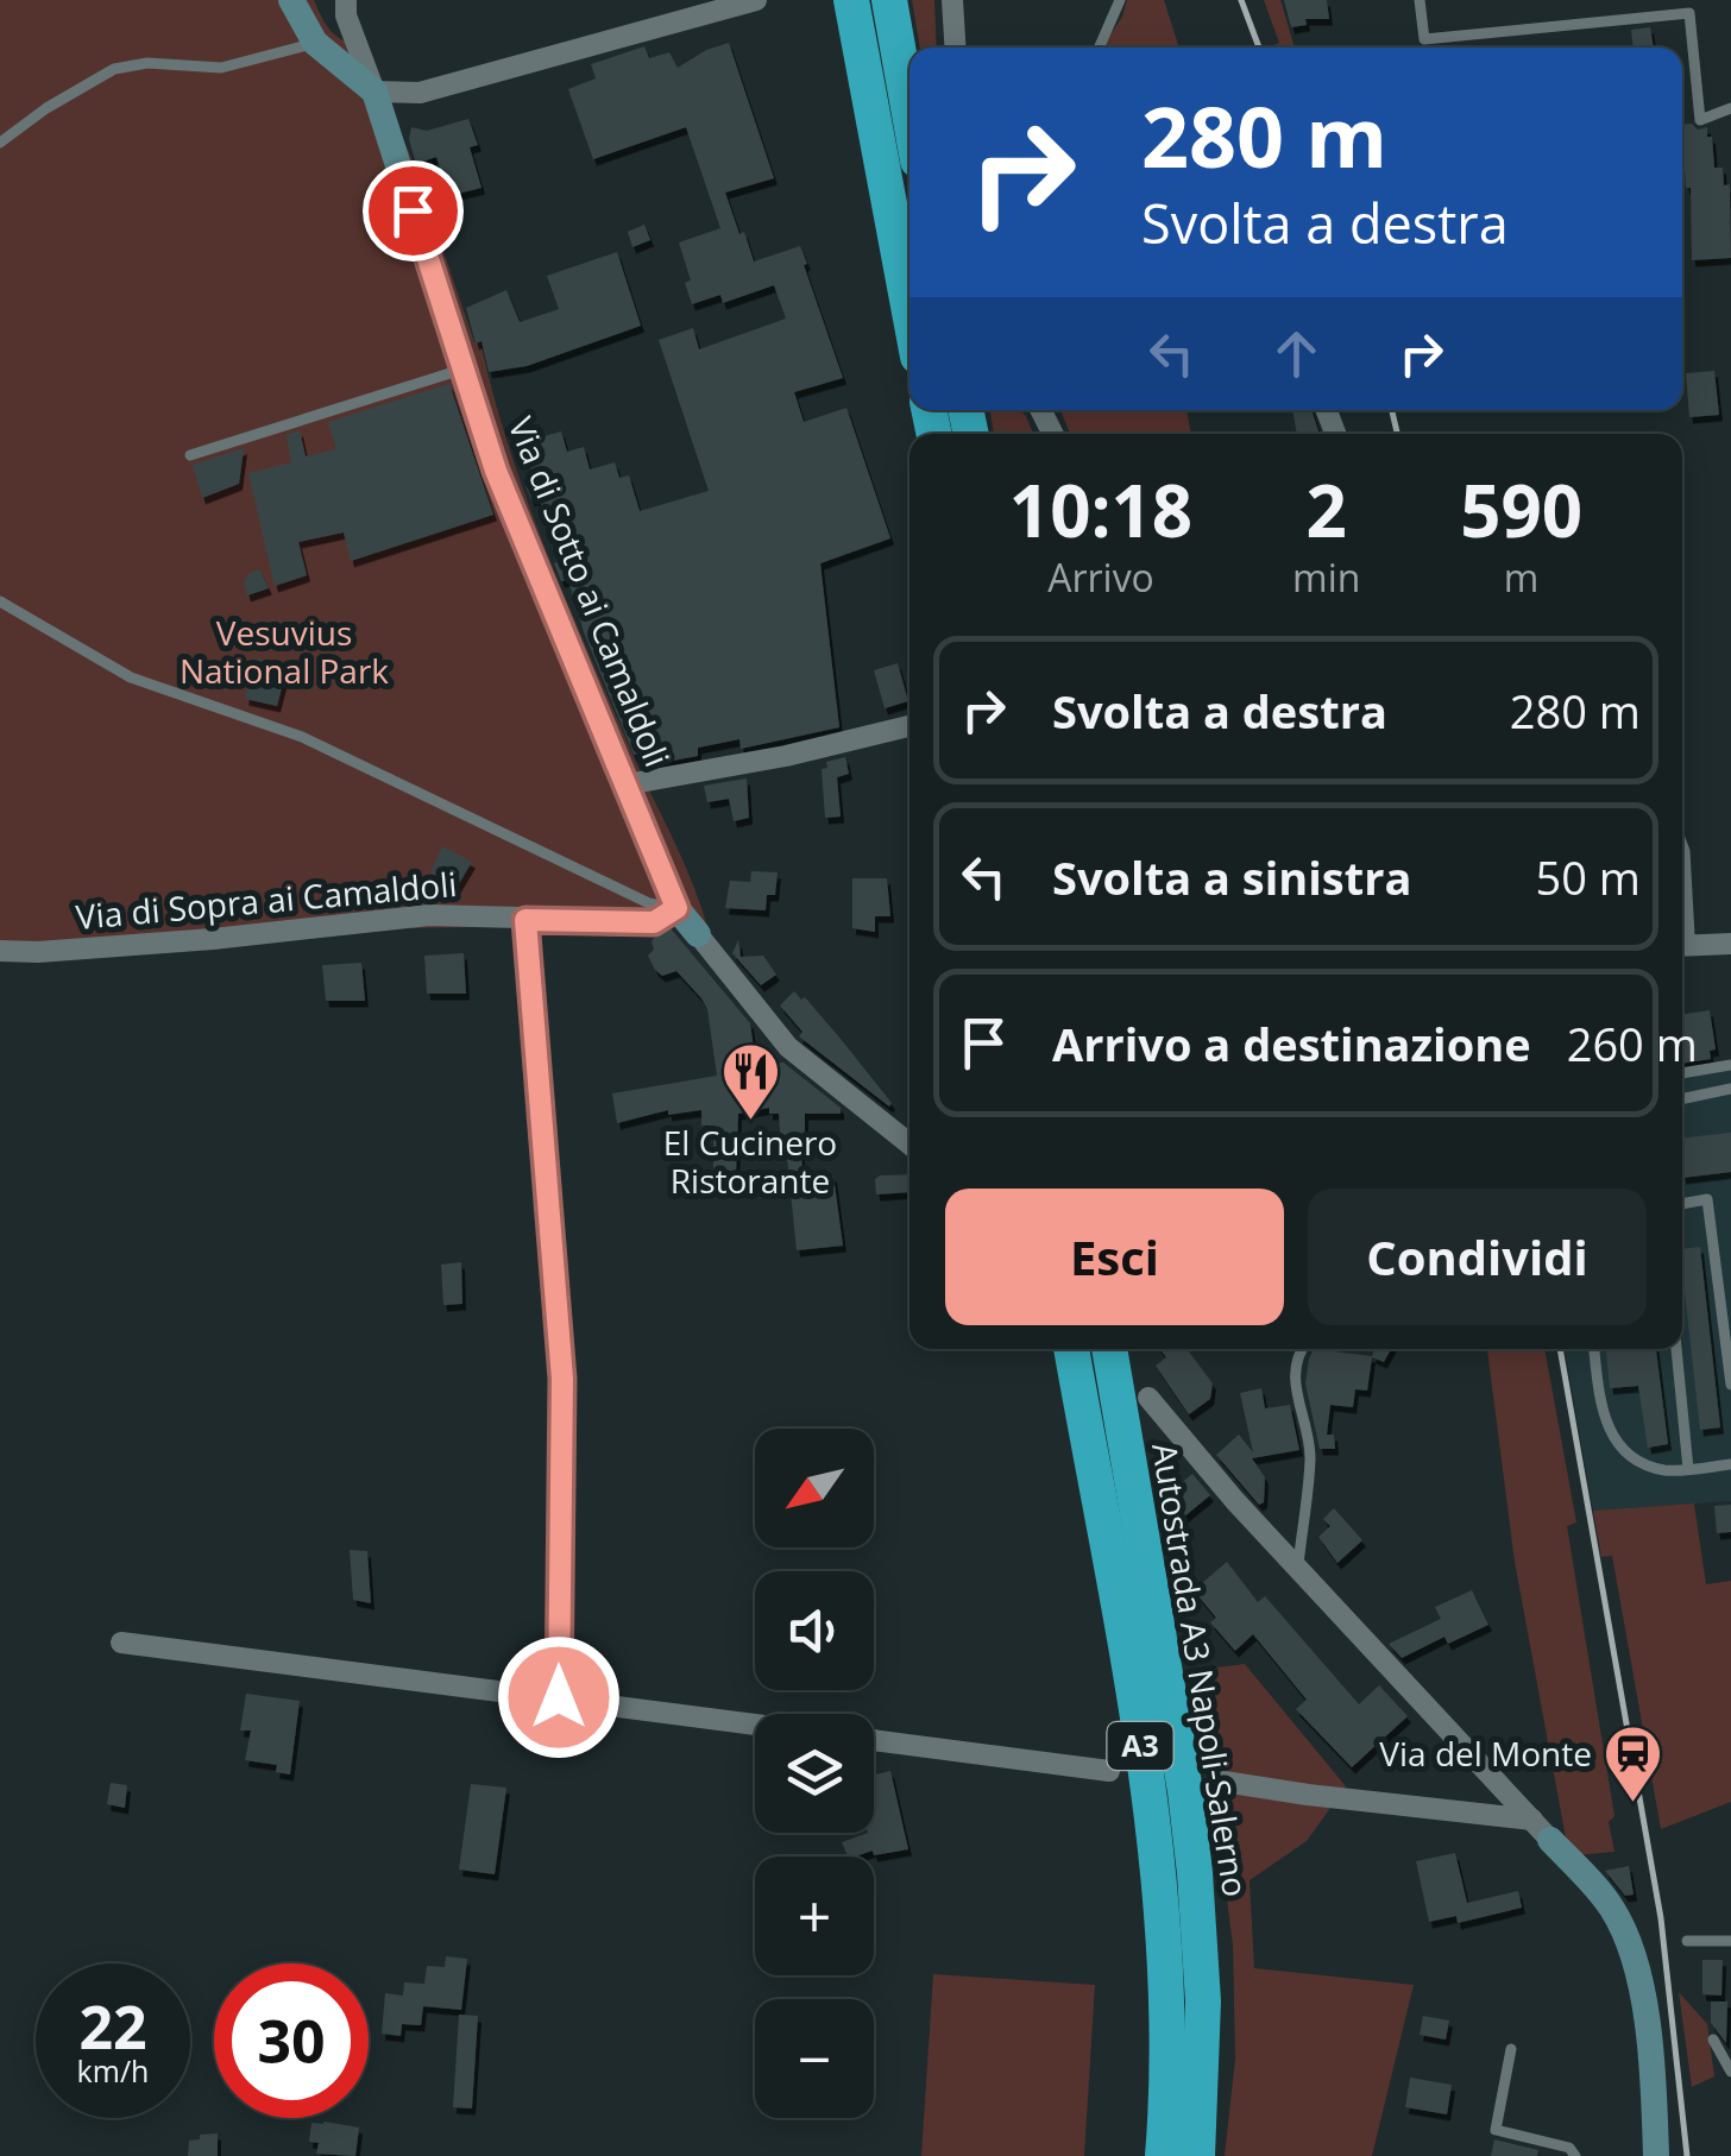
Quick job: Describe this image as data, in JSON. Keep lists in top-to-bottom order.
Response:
{
  "streets": {
    "highway": ["Autostrada A3 Napoli-Salerno", "A3"],
    "street": ["Via di Sotto ai Camaldoli", "Via di Sopra ai Camaldoli"]
  },
  "crossings": [
    ["Via di Sotto ai Camaldoli", "Via di Sopra ai Camaldoli"]
  ],
  "parks": ["Vesuvius National Park"],
  "places": {
    "restaurant": ["El Cucinero Ristorante"],
    "station": ["Via del Monte"]
  },
  "north": "bottom left",
  "page": {
    "turn": ["280 m", "Svolta a destra"],
    "eta": [
      "10:18",
      "Arrivo",
      "2",
      "min",
      "590",
      "m"
    ],
    "list": [
      {
        "name": "Svolta a destra",
        "value": "280 m"
      },
      {
        "name": "Svolta a sinistra",
        "value": "50 m"
      },
      {
        "name": "Arrivo a destinazione",
        "value": "260 m"
      }
    ],
    "buttons": ["Esci", "Condividi"],
    "map_buttons": ["+", "−"],
    "speed": "22 km/h",
    "limit": "30"
  }
}
